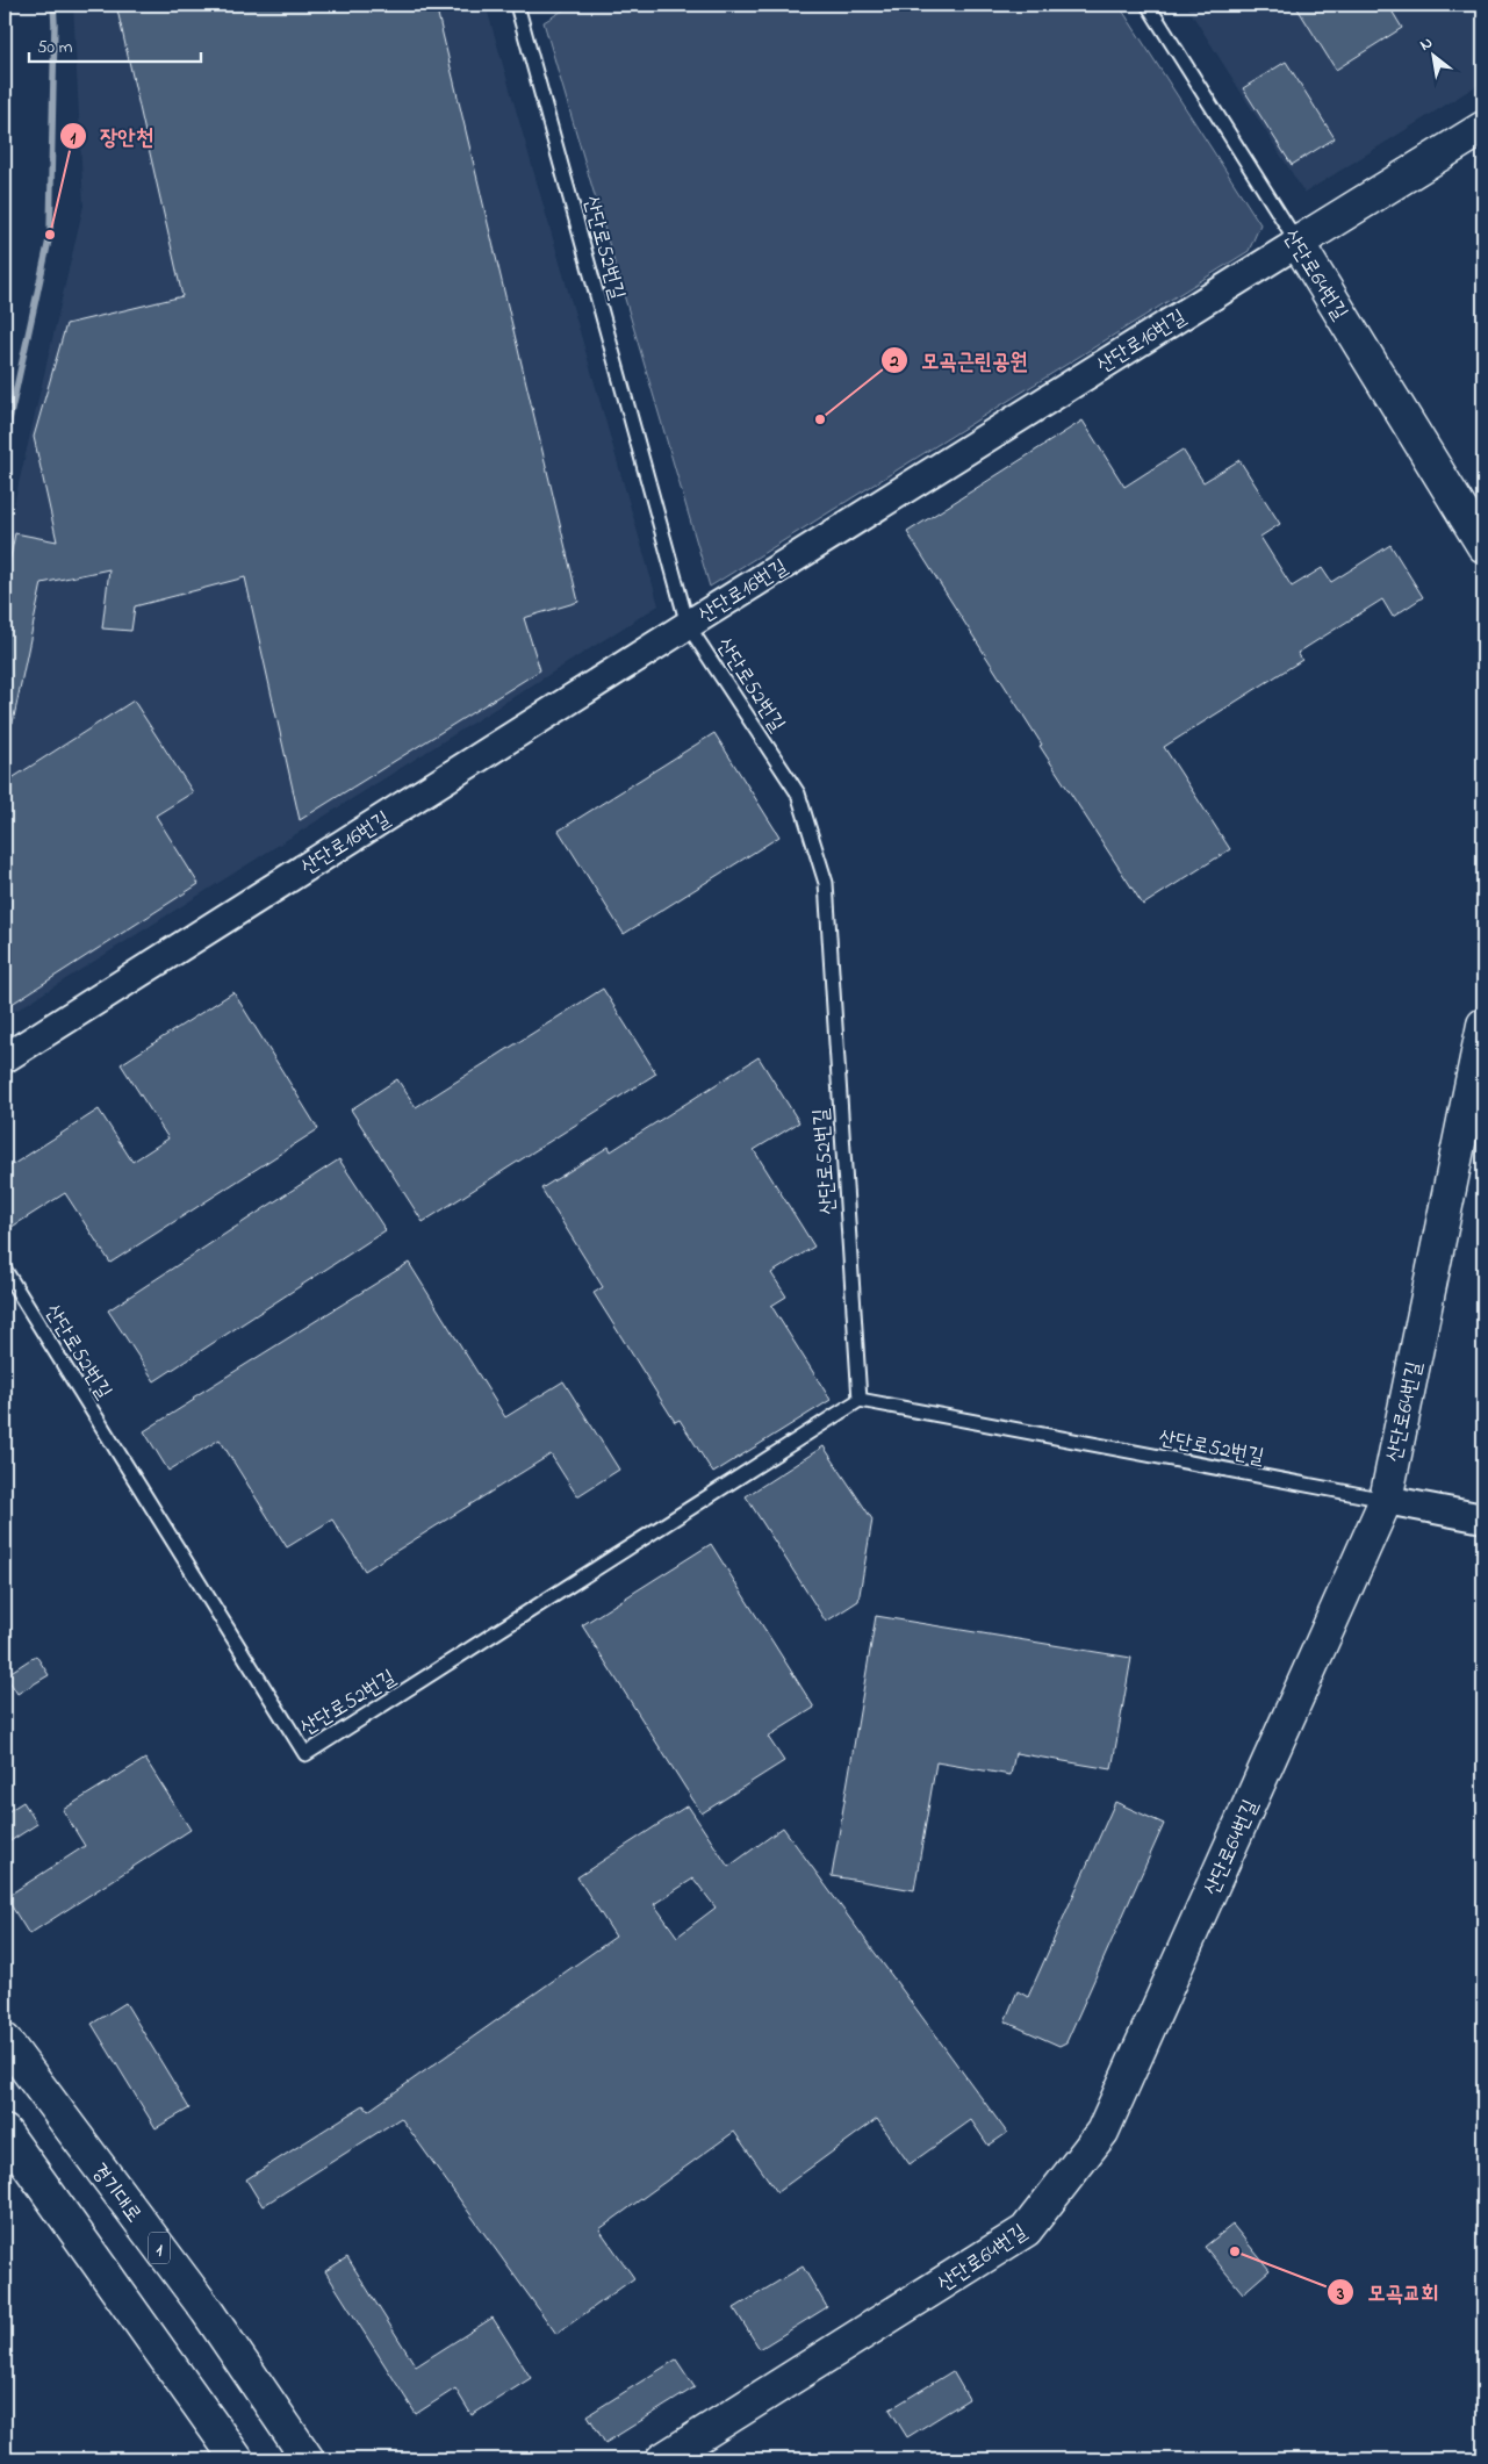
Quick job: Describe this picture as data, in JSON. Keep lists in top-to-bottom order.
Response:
{
  "streets": {
    "street": [
      "산단로64번길",
      "산단로16번길",
      "경기대로",
      "1"
    ],
    "lane": ["산단로52번길"]
  },
  "crossings": [
    ["산단로52번길", "산단로64번길"],
    ["산단로52번길", "산단로16번길"],
    ["산단로64번길", "산단로16번길"]
  ],
  "places": ["장안천", "모곡근린공원", "모곡교회"],
  "scale_bar": "50 m",
  "north": "top left"
}
